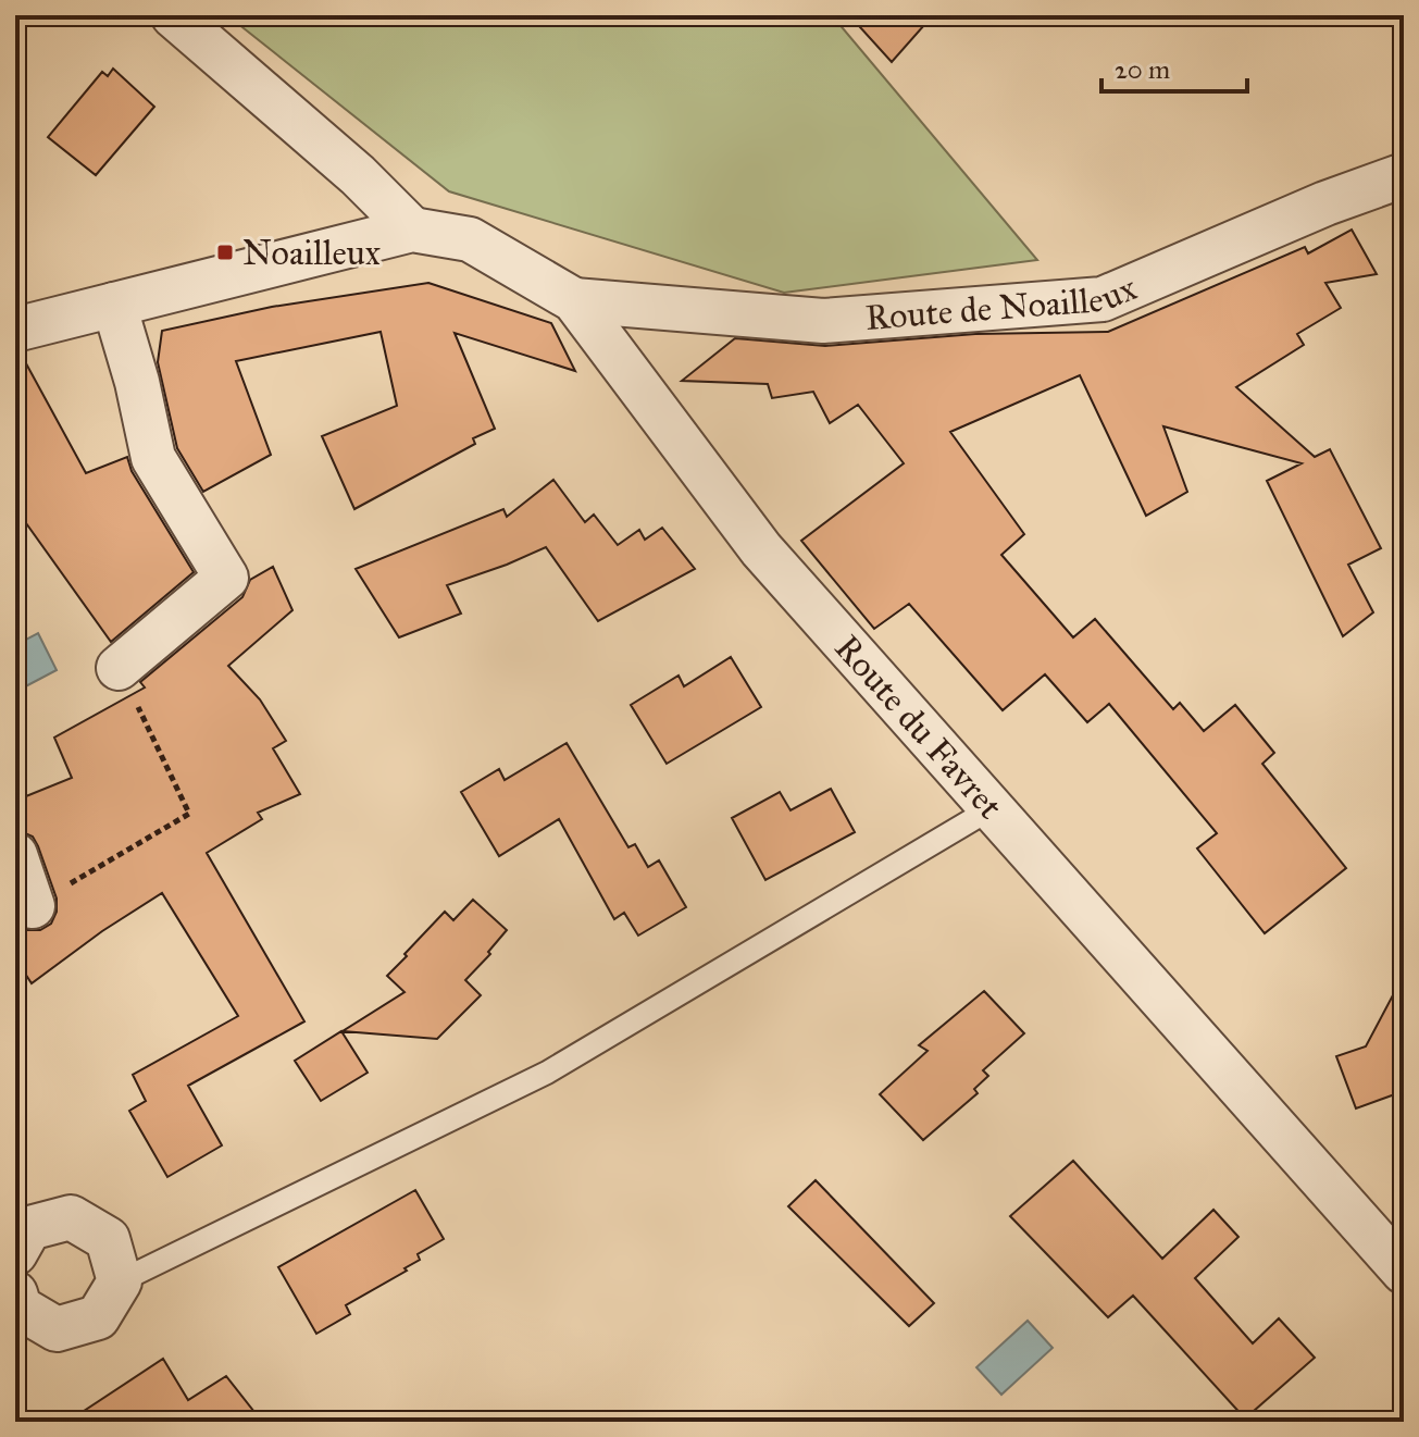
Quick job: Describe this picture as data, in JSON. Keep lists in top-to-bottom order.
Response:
{
  "streets": {
    "street": ["Route de Noailleux", "Route du Favret"]
  },
  "crossings": [
    ["Route de Noailleux", "Route du Favret"]
  ],
  "places": {
    "transit": ["Noailleux"]
  },
  "scale_bar": "20 m"
}
